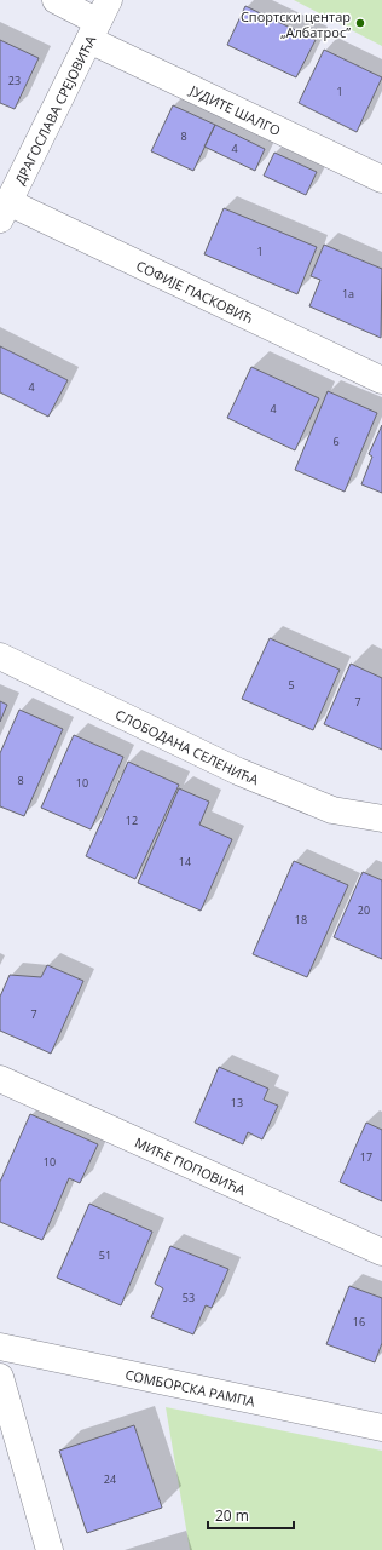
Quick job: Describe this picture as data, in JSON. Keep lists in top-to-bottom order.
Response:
{
  "streets": {
    "street": [
      "ДРАГОСЛАВА СРЕЈОВИЋА",
      "ЈУДИТЕ ШАЛГО",
      "СОФИЈЕ ПАСКОВИЋ",
      "СЛОБОДАНА СЕЛЕНИЋА",
      "МИЋЕ ПОПОВИЋА",
      "СОМБОРСКА РАМПА"
    ]
  },
  "crossings": [
    ["ДРАГОСЛАВА СРЕЈОВИЋА", "ЈУДИТЕ ШАЛГО"],
    ["ДРАГОСЛАВА СРЕЈОВИЋА", "СОФИЈЕ ПАСКОВИЋ"]
  ],
  "places": ["Спортски центар „Албатрос”"],
  "house_numbers": [
    "23",
    "1",
    "8",
    "4",
    "1",
    "1a",
    "4",
    "4",
    "6",
    "5",
    "7",
    "8",
    "10",
    "12",
    "14",
    "20",
    "18",
    "7",
    "13",
    "17",
    "10",
    "51",
    "53",
    "16",
    "24"
  ],
  "scale_bar": "20 m"
}
